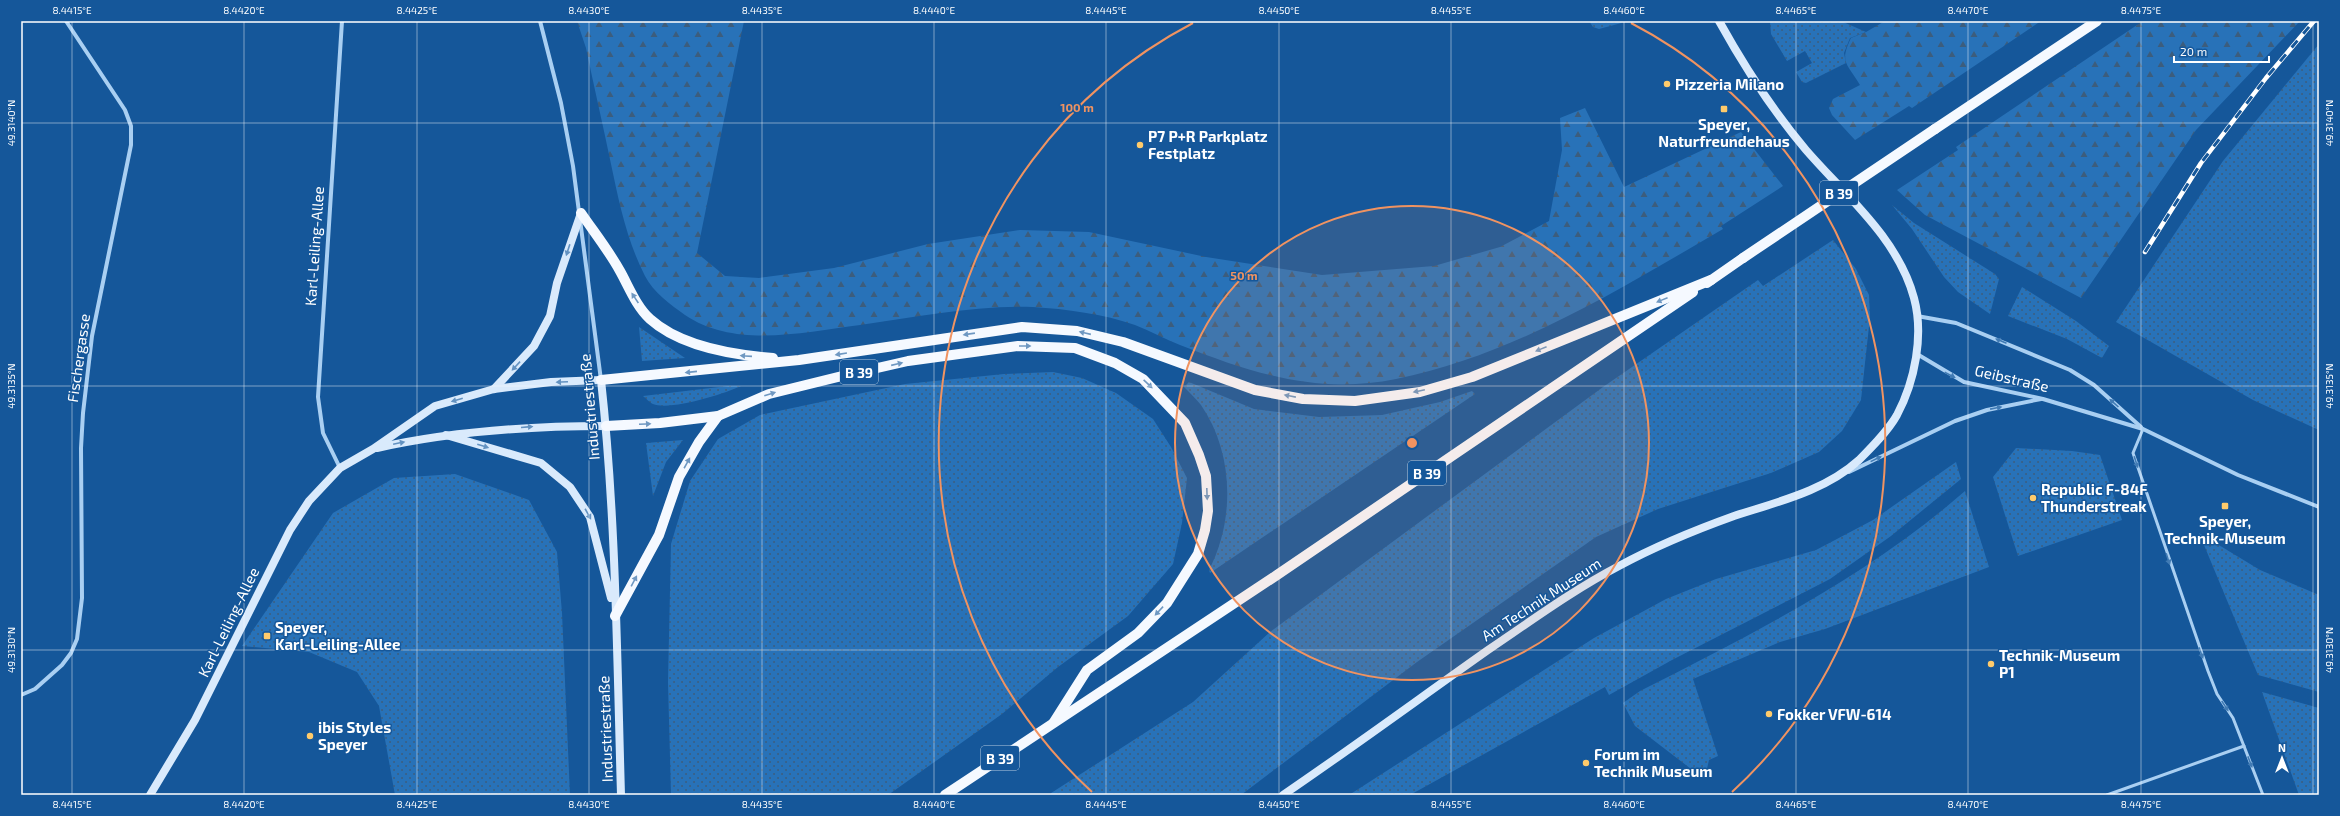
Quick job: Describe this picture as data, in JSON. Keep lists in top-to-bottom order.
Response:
{
  "streets": {
    "main road": ["B 39"],
    "street": [
      "Karl-Leiling-Allee",
      "Fischergasse",
      "Geibstraße",
      "Industriestraße",
      "Am Technik Museum"
    ]
  },
  "crossings": [
    ["B 39", "Karl-Leiling-Allee"],
    ["B 39", "Industriestraße"],
    ["Karl-Leiling-Allee", "Industriestraße"],
    ["Geibstraße", "Am Technik Museum"]
  ],
  "places": {
    "other": [
      "Pizzeria Milano",
      "P7 P+R Parkplatz Festplatz",
      "Republic F-84F Thunderstreak",
      "Technik-Museum P1",
      "Fokker VFW-614",
      "ibis Styles Speyer",
      "Forum im Technik Museum"
    ],
    "transit": ["Speyer, Naturfreundehaus", "Speyer, Technik-Museum", "Speyer, Karl-Leiling-Allee"]
  },
  "scale_bar": "20 m",
  "north": "top",
  "coordinates": [
    "8.4415°E",
    "8.4420°E",
    "8.4425°E",
    "8.4430°E",
    "8.4435°E",
    "8.4440°E",
    "8.4445°E",
    "8.4450°E",
    "8.4455°E",
    "8.4460°E",
    "8.4465°E",
    "8.4470°E",
    "8.4475°E",
    "49.3140°N",
    "49.3135°N",
    "49.3130°N"
  ],
  "rings": ["100 m", "50 m"]
}
